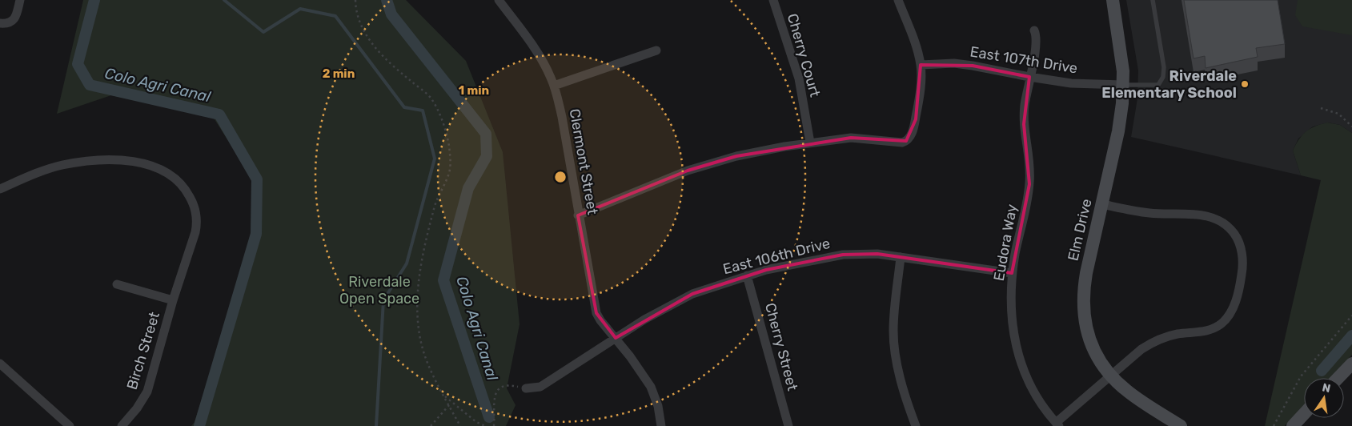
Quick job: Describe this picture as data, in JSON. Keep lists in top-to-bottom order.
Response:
{
  "streets": {
    "street": [
      "Cherry Court",
      "East 107th Drive",
      "Clermont Street",
      "Elm Drive",
      "Eudora Way",
      "East 106th Drive",
      "Cherry Street",
      "Birch Street"
    ]
  },
  "crossings": [
    ["East 107th Drive", "Elm Drive"],
    ["East 107th Drive", "Eudora Way"],
    ["Clermont Street", "East 106th Drive"],
    ["Eudora Way", "East 106th Drive"],
    ["East 106th Drive", "Cherry Street"]
  ],
  "water": ["Colo Agri Canal"],
  "parks": ["Riverdale Open Space"],
  "places": ["Riverdale Elementary School"],
  "north": "top",
  "rings": ["2 min", "1 min"]
}
